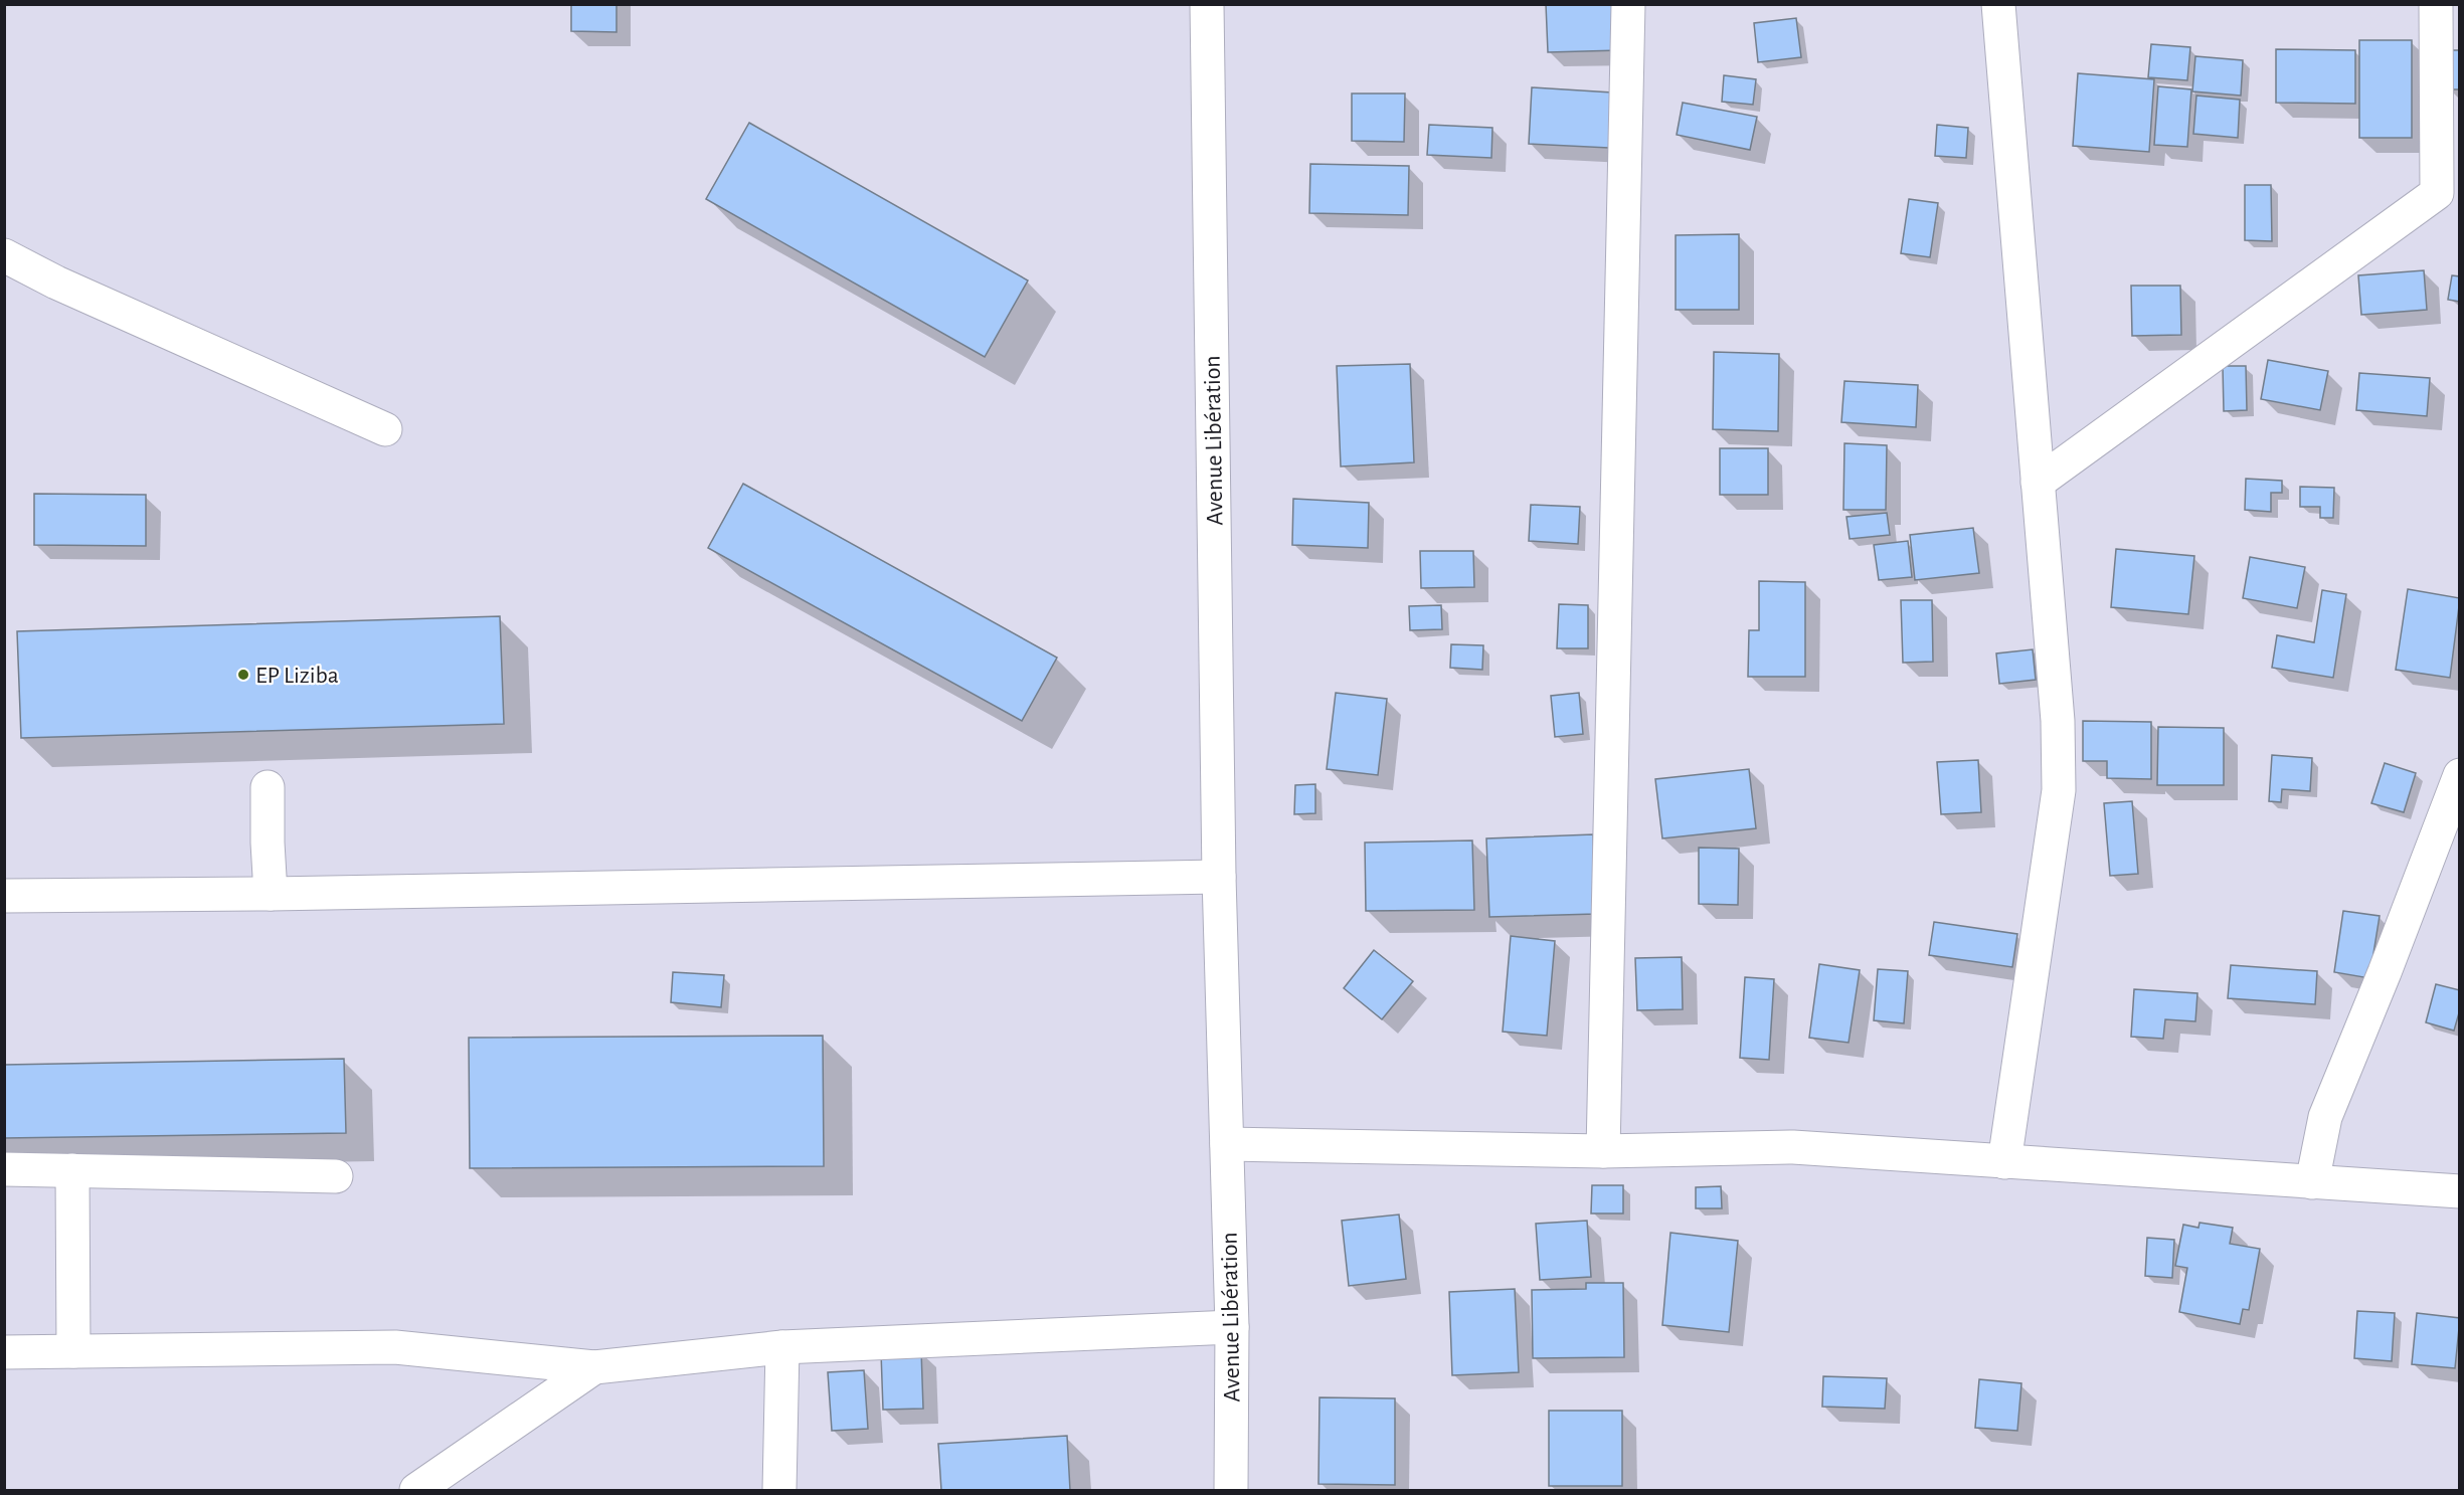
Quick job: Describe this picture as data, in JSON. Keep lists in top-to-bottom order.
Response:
{
  "streets": {
    "street": ["Avenue Libération"]
  },
  "places": ["EP Liziba"]
}
